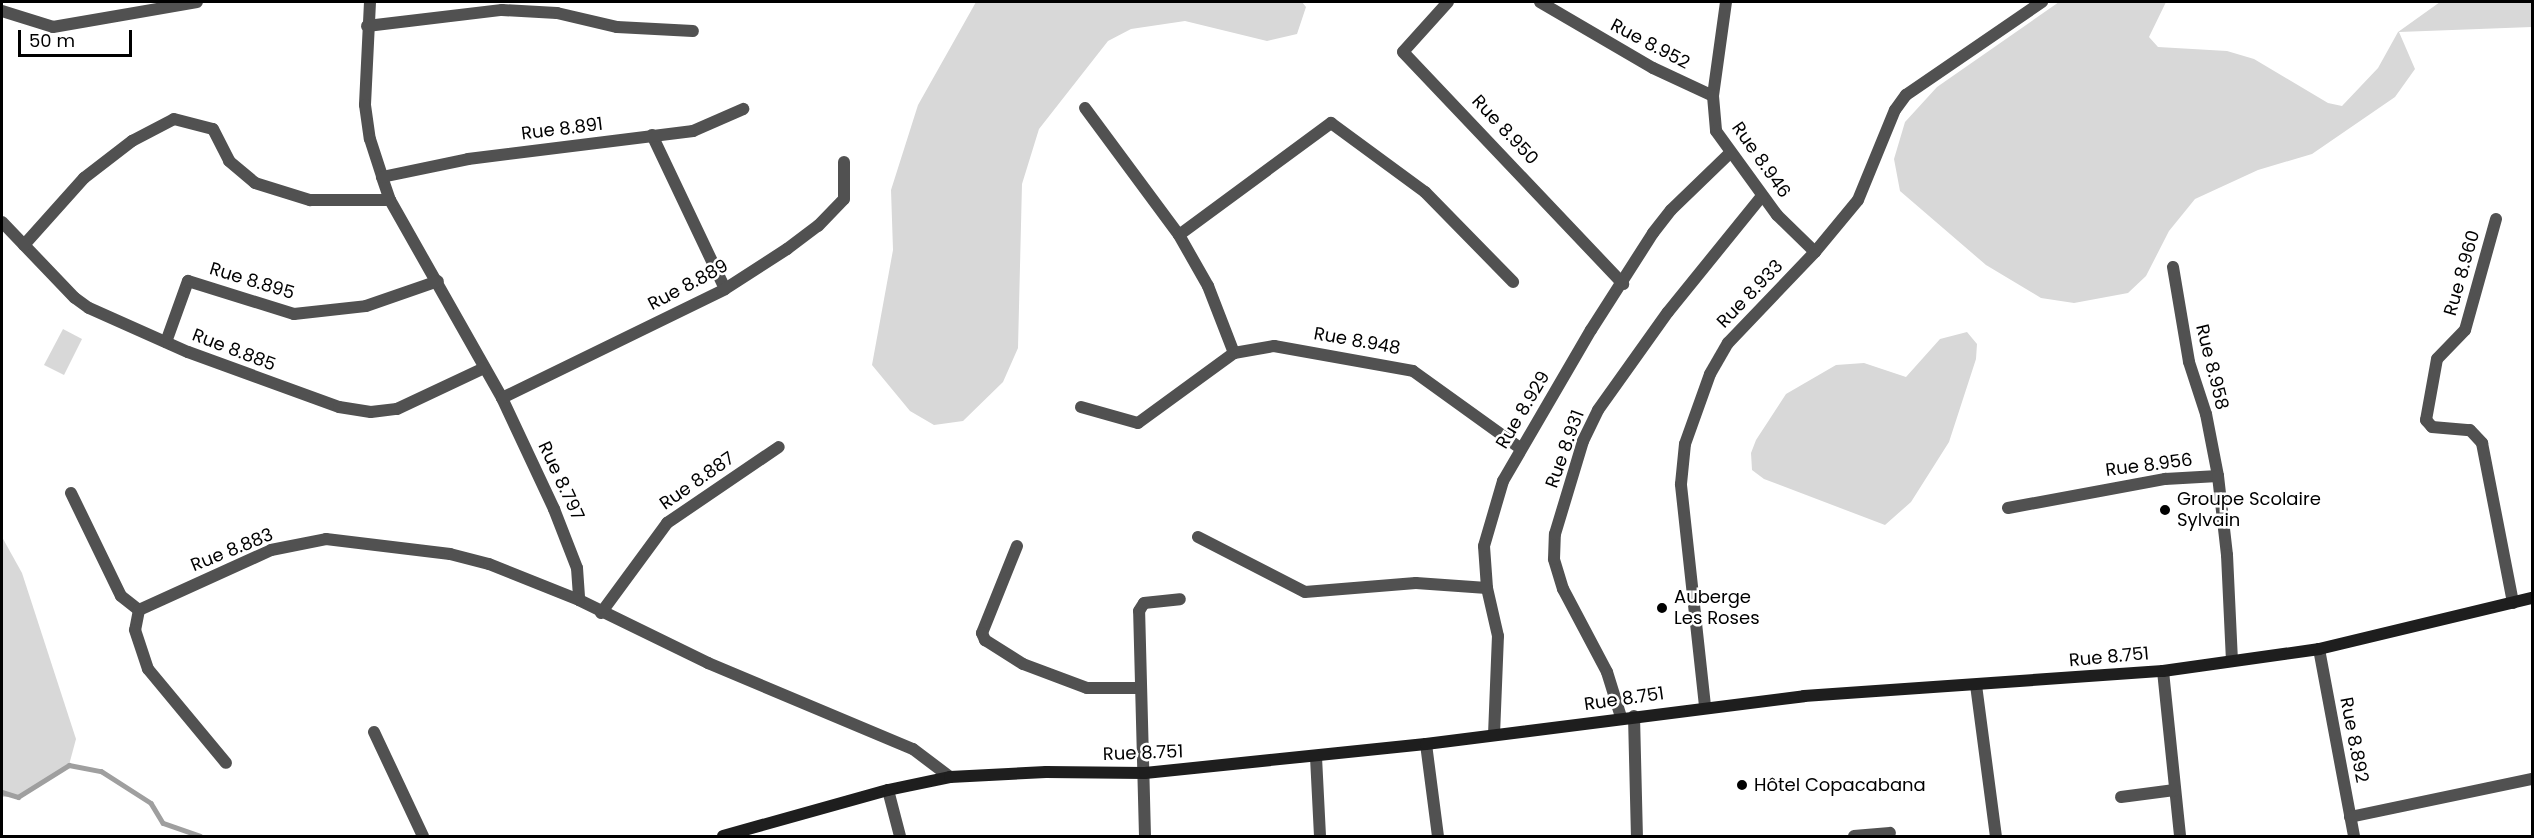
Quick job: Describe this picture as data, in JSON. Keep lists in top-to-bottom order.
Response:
{
  "streets": {
    "main road": ["Rue 8.751"],
    "street": [
      "Rue 8.952",
      "Rue 8.891",
      "Rue 8.950",
      "Rue 8.946",
      "Rue 8.960",
      "Rue 8.895",
      "Rue 8.889",
      "Rue 8.933",
      "Rue 8.948",
      "Rue 8.885",
      "Rue 8.958",
      "Rue 8.929",
      "Rue 8.931",
      "Rue 8.956",
      "Rue 8.797",
      "Rue 8.887",
      "Rue 8.883",
      "Rue 8.892"
    ]
  },
  "crossings": [
    ["Rue 8.952", "Rue 8.946"],
    ["Rue 8.891", "Rue 8.797"],
    ["Rue 8.950", "Rue 8.929"],
    ["Rue 8.946", "Rue 8.933"],
    ["Rue 8.946", "Rue 8.929"],
    ["Rue 8.946", "Rue 8.931"],
    ["Rue 8.960", "Rue 8.751"],
    ["Rue 8.895", "Rue 8.885"],
    ["Rue 8.895", "Rue 8.797"],
    ["Rue 8.889", "Rue 8.797"],
    ["Rue 8.933", "Rue 8.751"],
    ["Rue 8.948", "Rue 8.929"],
    ["Rue 8.885", "Rue 8.797"],
    ["Rue 8.958", "Rue 8.956"],
    ["Rue 8.929", "Rue 8.751"],
    ["Rue 8.931", "Rue 8.751"],
    ["Rue 8.956", "Rue 8.751"],
    ["Rue 8.797", "Rue 8.883"],
    ["Rue 8.751", "Rue 8.892"]
  ],
  "places": ["Groupe Scolaire Sylvain", "Auberge Les Roses", "Hôtel Copacabana"],
  "scale_bar": "50 m"
}
